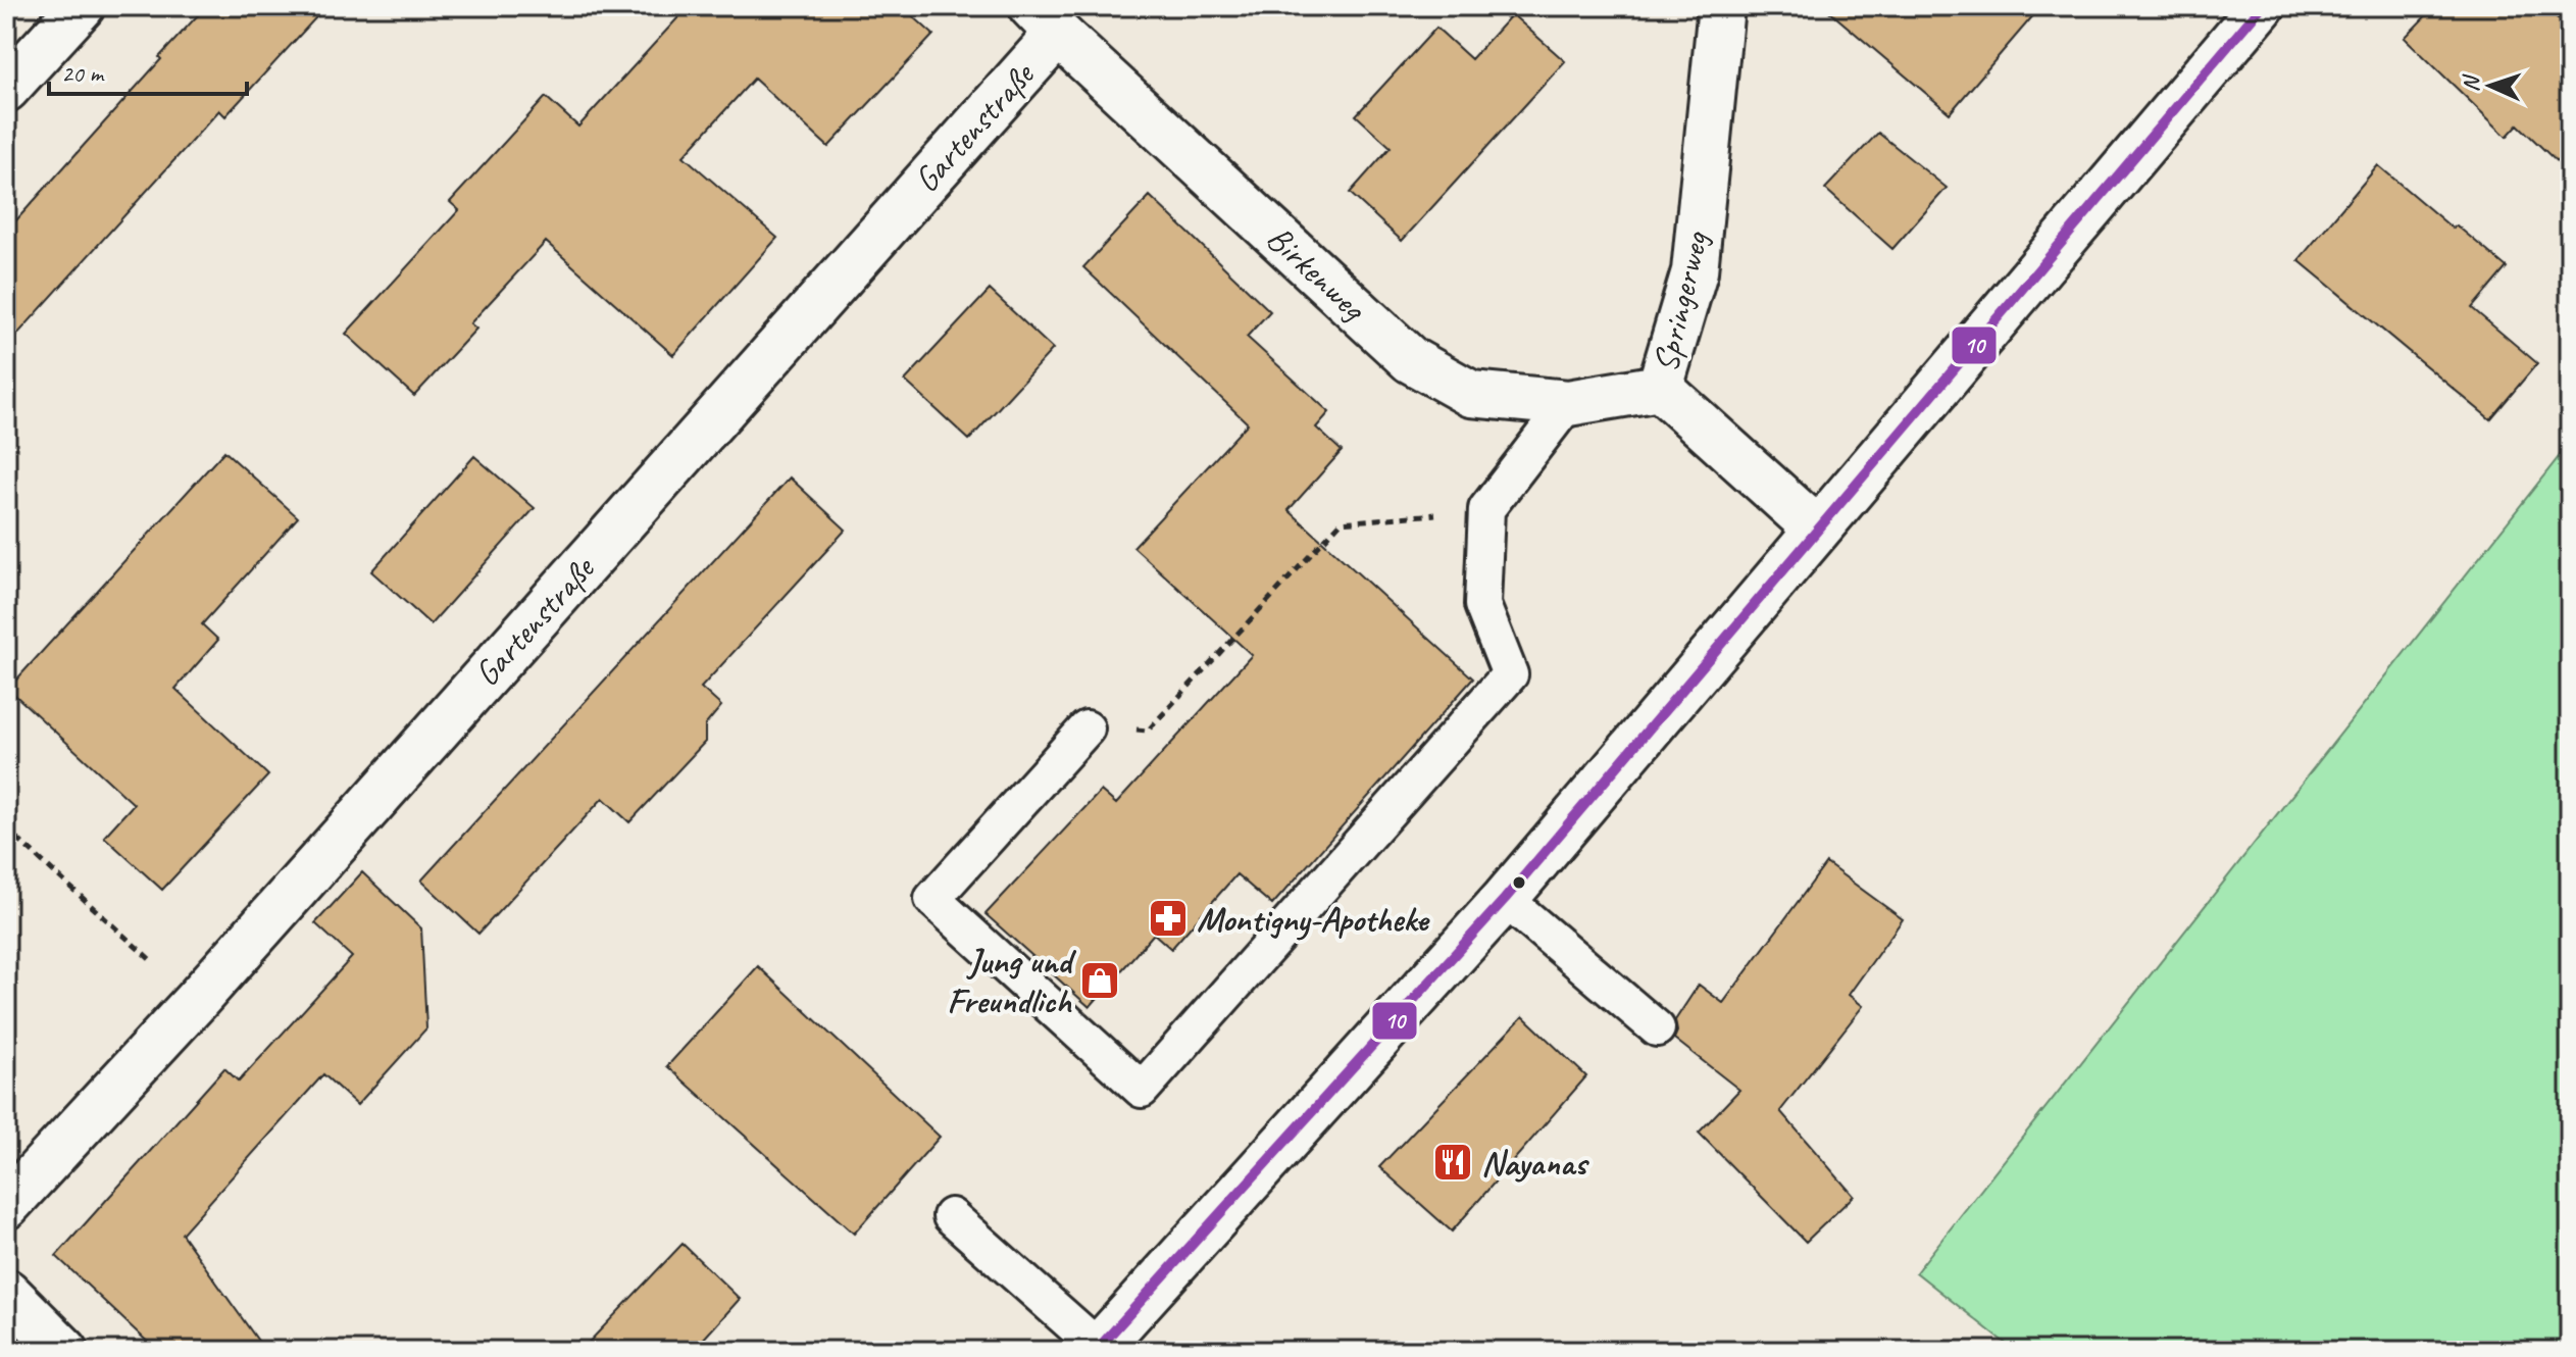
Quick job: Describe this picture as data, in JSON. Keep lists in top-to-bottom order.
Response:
{
  "streets": {
    "street": ["Gartenstraße", "Birkenweg", "Springerweg"]
  },
  "crossings": [
    ["Gartenstraße", "Birkenweg"],
    ["Birkenweg", "Springerweg"]
  ],
  "places": {
    "pharmacy": ["Montigny-Apotheke"],
    "shop": ["Jung und Freundlich"],
    "restaurant": ["Nayanas"]
  },
  "lines": ["transit line 10"],
  "scale_bar": "20 m",
  "north": "left"
}
